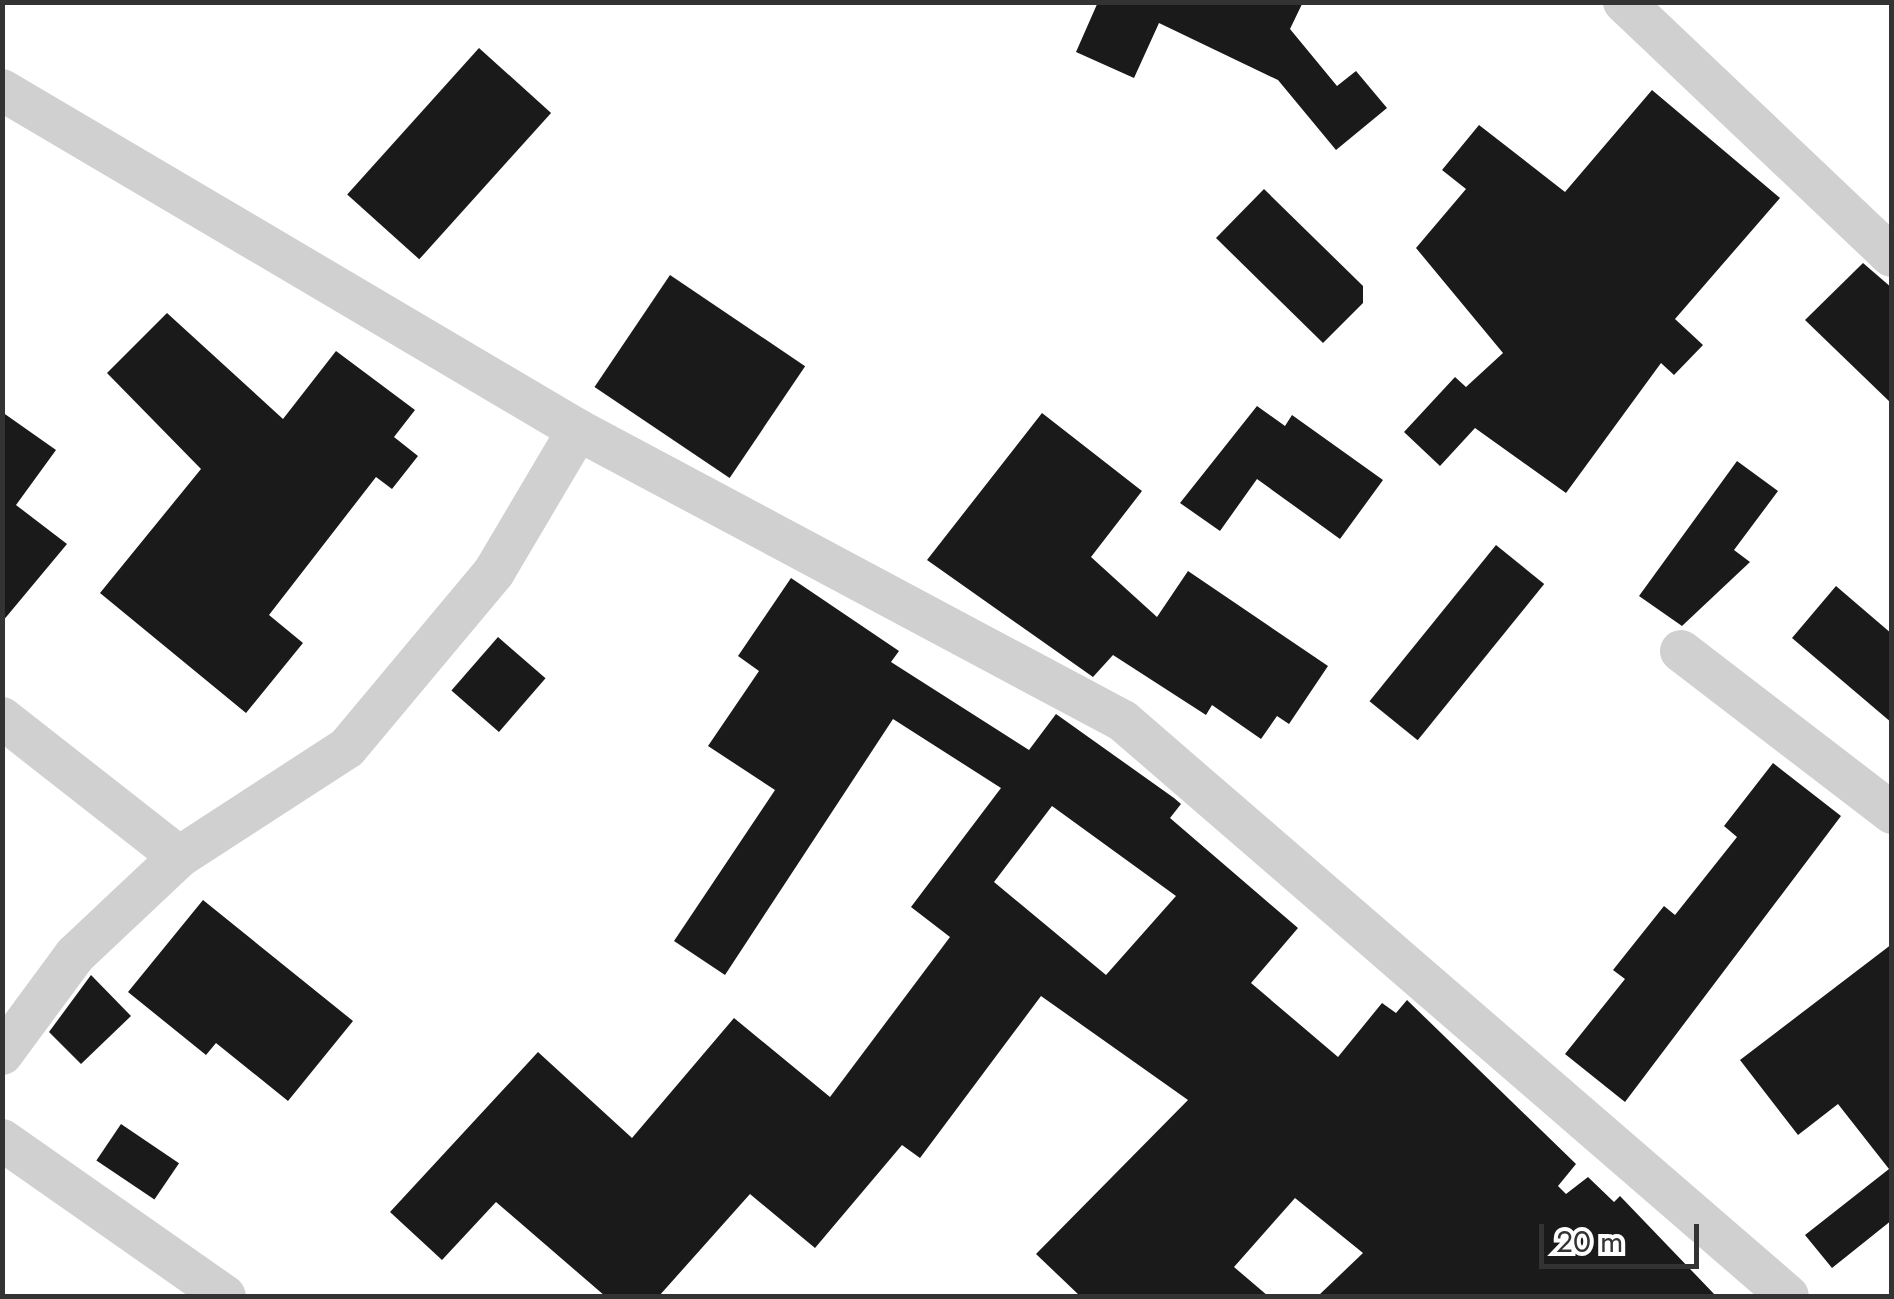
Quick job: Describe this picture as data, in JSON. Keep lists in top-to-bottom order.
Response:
{
  "scale_bar": "20 m"
}
